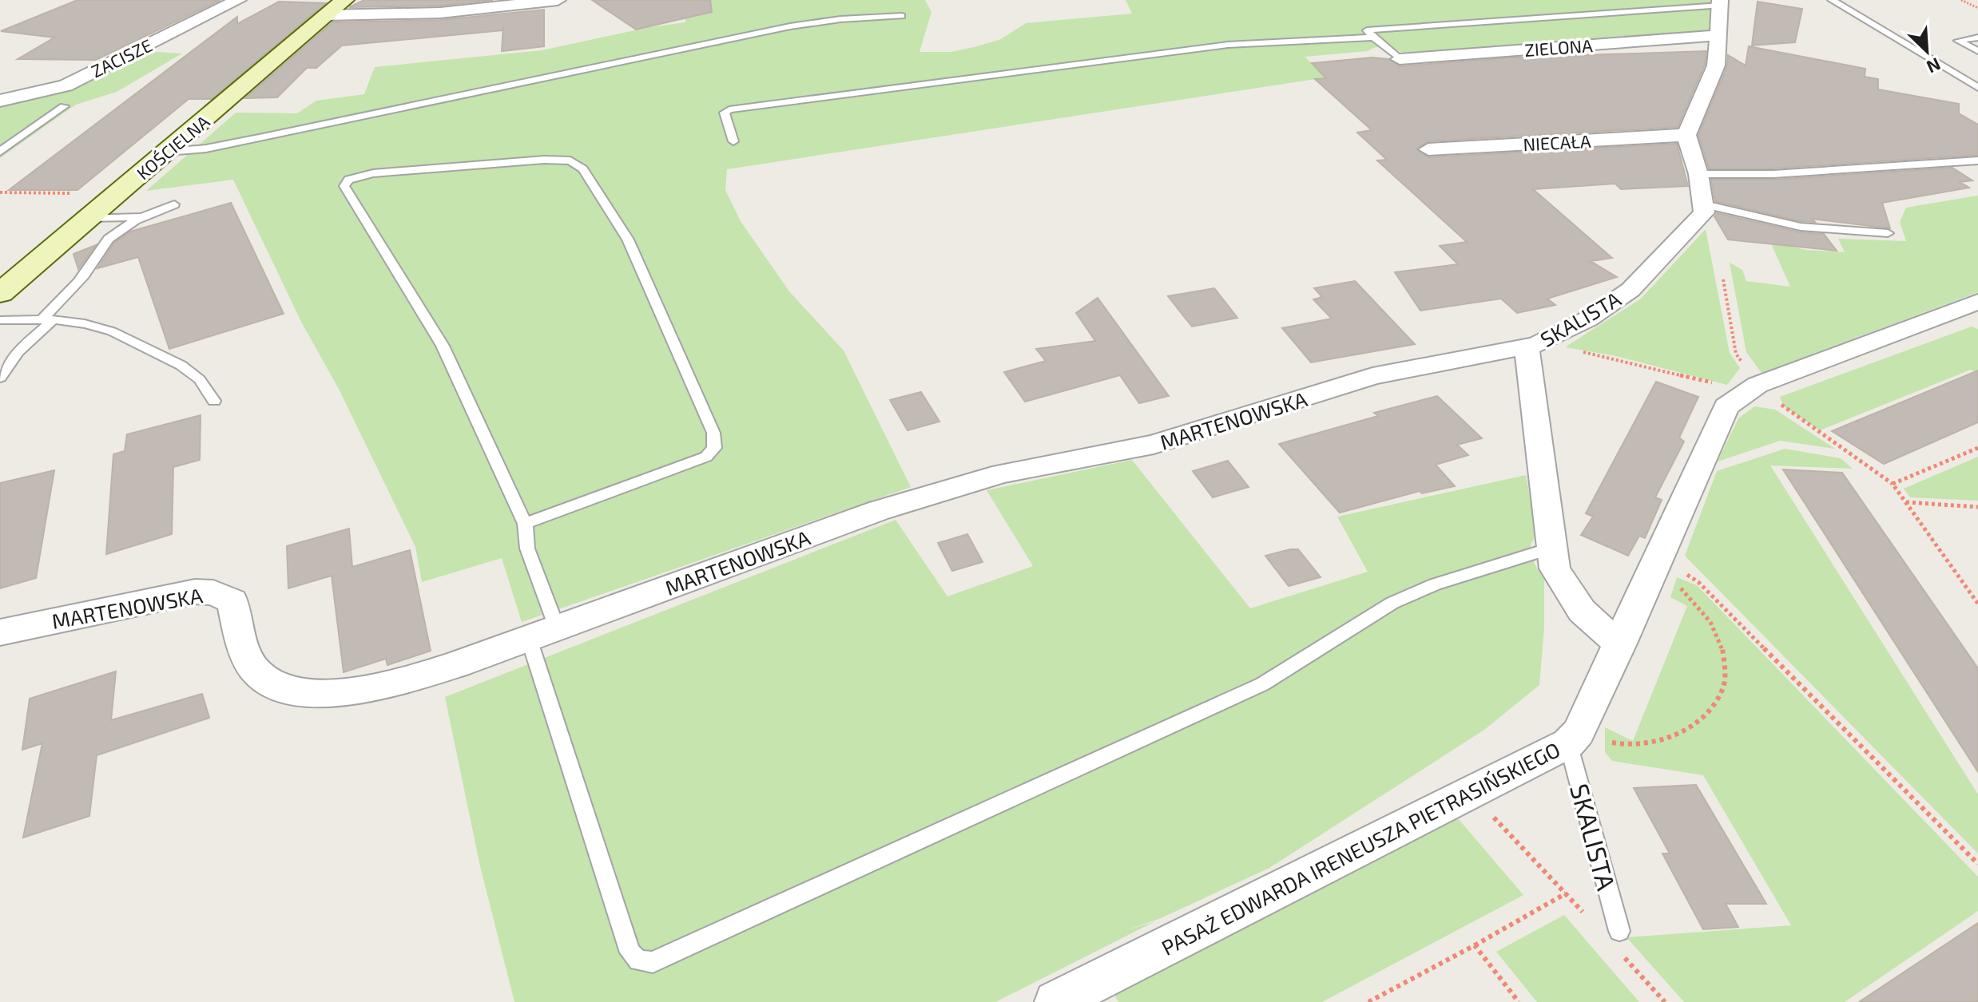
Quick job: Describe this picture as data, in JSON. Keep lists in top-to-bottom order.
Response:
{
  "streets": {
    "street": [
      "ZIELONA",
      "ZACISZE",
      "NIECAŁA",
      "KOŚCIELNA",
      "SKALISTA",
      "MARTENOWSKA",
      "PASAŻ EDWARDA IRENEUSZA PIETRASIŃSKIEGO"
    ]
  },
  "crossings": [
    ["SKALISTA", "MARTENOWSKA"],
    ["SKALISTA", "PASAŻ EDWARDA IRENEUSZA PIETRASIŃSKIEGO"]
  ],
  "north": "bottom right"
}
